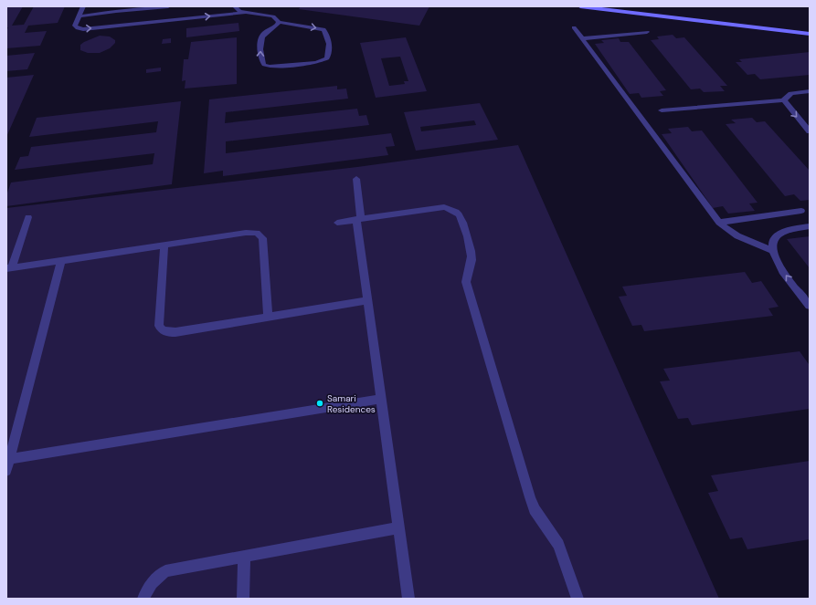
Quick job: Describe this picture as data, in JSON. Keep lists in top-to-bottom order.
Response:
{
  "places": ["Samari Residences"]
}
